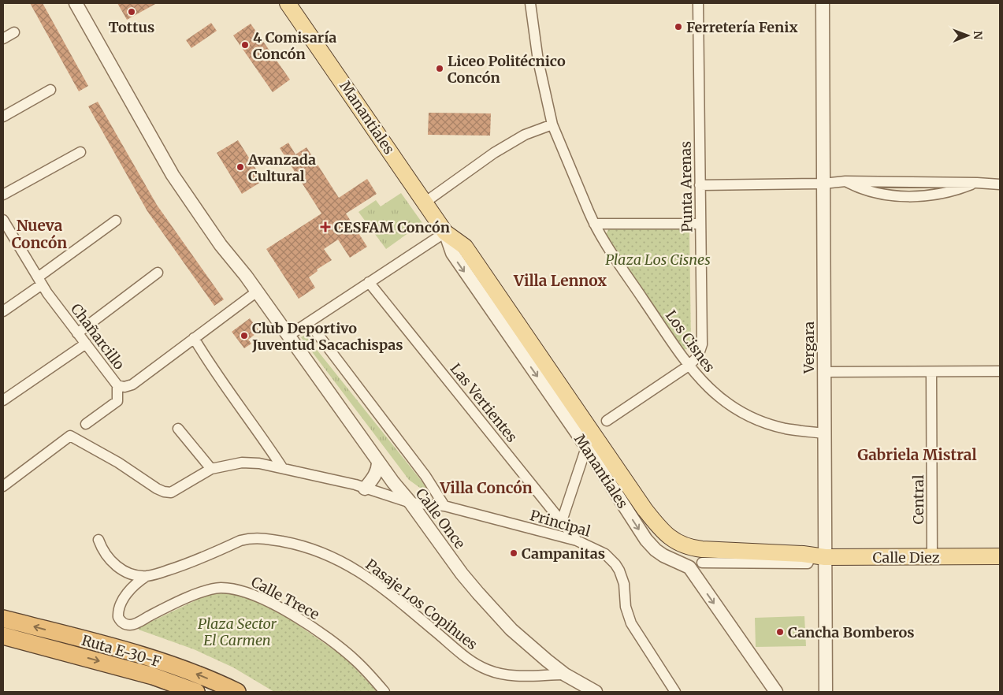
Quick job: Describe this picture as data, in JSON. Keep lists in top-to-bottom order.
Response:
{
  "streets": {
    "highway": ["Ruta E-30-F"],
    "main road": ["Manantiales", "Calle Diez"],
    "street": [
      "Punta Arenas",
      "Chañarcillo",
      "Los Cisnes",
      "Vergara",
      "Las Vertientes",
      "Central",
      "Calle Once",
      "Principal",
      "Calle Trece",
      "Pasaje Los Copihues"
    ]
  },
  "crossings": [
    ["Manantiales", "Calle Diez"],
    ["Punta Arenas", "Los Cisnes"],
    ["Chañarcillo", "Calle Once"],
    ["Los Cisnes", "Vergara"],
    ["Vergara", "Calle Diez"],
    ["Las Vertientes", "Principal"],
    ["Central", "Calle Diez"],
    ["Calle Once", "Principal"],
    ["Calle Once", "Pasaje Los Copihues"],
    ["Calle Trece", "Pasaje Los Copihues"]
  ],
  "districts": [
    "Nueva Concón",
    "Villa Lennox",
    "Gabriela Mistral",
    "Villa Concón"
  ],
  "parks": ["Plaza Los Cisnes", "Plaza Sector El Carmen"],
  "places": {
    "other": [
      "Tottus",
      "Ferretería Fenix",
      "4 Comisaría Concón",
      "Liceo Politécnico Concón",
      "Avanzada Cultural",
      "Club Deportivo Juventud Sacachispas",
      "Campanitas",
      "Cancha Bomberos"
    ],
    "health": ["CESFAM Concón"]
  },
  "north": "right"
}
